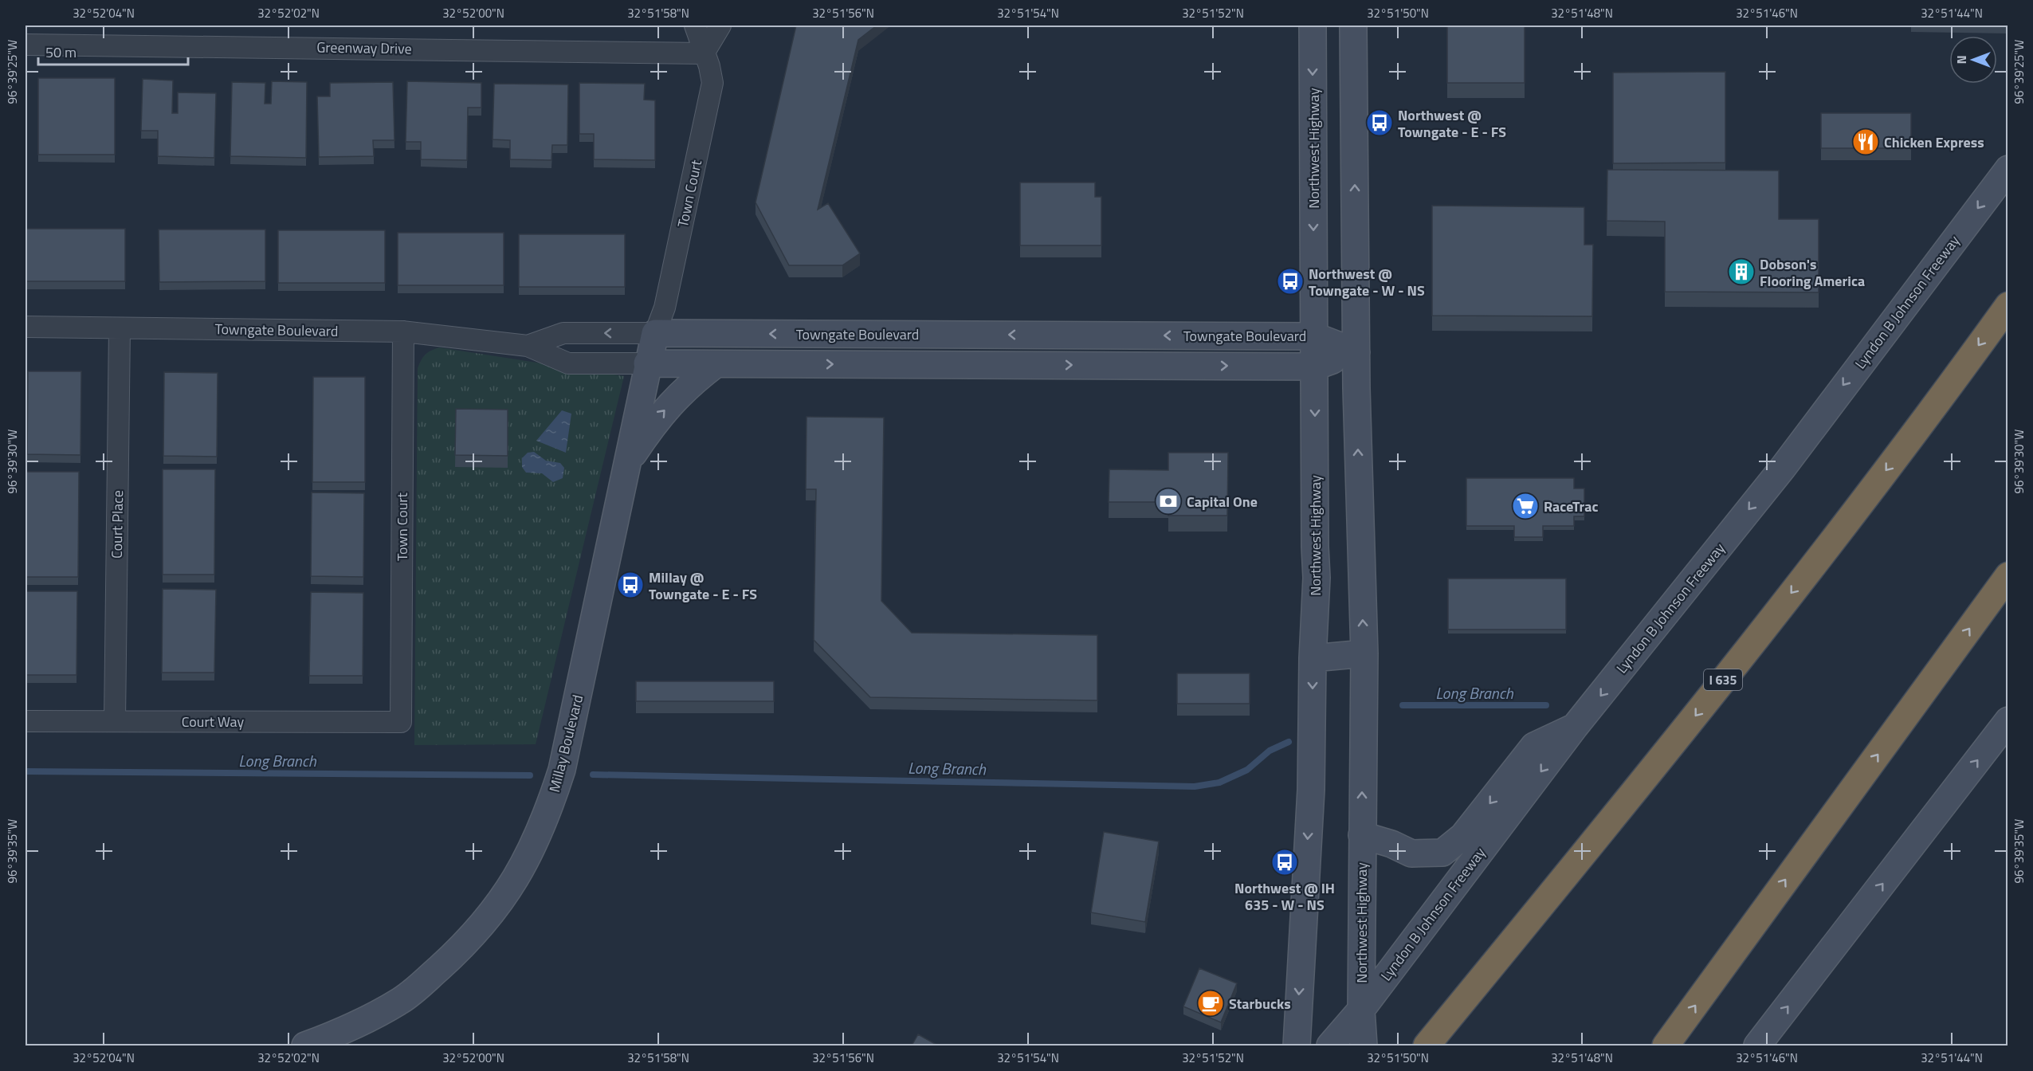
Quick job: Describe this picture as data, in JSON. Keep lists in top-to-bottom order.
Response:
{
  "streets": {
    "highway": ["I 635"],
    "main road": [
      "Northwest Highway",
      "Lyndon B Johnson Freeway",
      "Towngate Boulevard",
      "Millay Boulevard"
    ],
    "street": [
      "Greenway Drive",
      "Town Court",
      "Court Place",
      "Court Way"
    ]
  },
  "crossings": [
    ["Greenway Drive", "Town Court"],
    ["Northwest Highway", "Lyndon B Johnson Freeway"],
    ["Northwest Highway", "Towngate Boulevard"],
    ["Town Court", "Towngate Boulevard"],
    ["Town Court", "Court Way"],
    ["Town Court", "Millay Boulevard"],
    ["Towngate Boulevard", "Court Place"],
    ["Towngate Boulevard", "Millay Boulevard"],
    ["Court Place", "Court Way"]
  ],
  "one_way": ["Lyndon B Johnson Freeway"],
  "water": ["Long Branch"],
  "places": {
    "bus stop": [
      "Northwest @ Towngate - E - FS",
      "Northwest @ Towngate - W - NS",
      "Millay @ Towngate - E - FS",
      "Northwest @ IH 635 - W - NS"
    ],
    "restaurant": ["Chicken Express"],
    "building": ["Dobson's Flooring America"],
    "bank": ["Capital One"],
    "supermarket": ["RaceTrac"],
    "cafe": ["Starbucks"]
  },
  "scale_bar": "50 m",
  "north": "left",
  "coordinates": [
    "32°52'04\"N",
    "32°52'02\"N",
    "32°52'00\"N",
    "32°51'58\"N",
    "32°51'56\"N",
    "32°51'54\"N",
    "32°51'52\"N",
    "32°51'50\"N",
    "32°51'48\"N",
    "32°51'46\"N",
    "32°51'44\"N",
    "96°39'25\"W",
    "96°39'30\"W",
    "96°39'35\"W"
  ]
}
